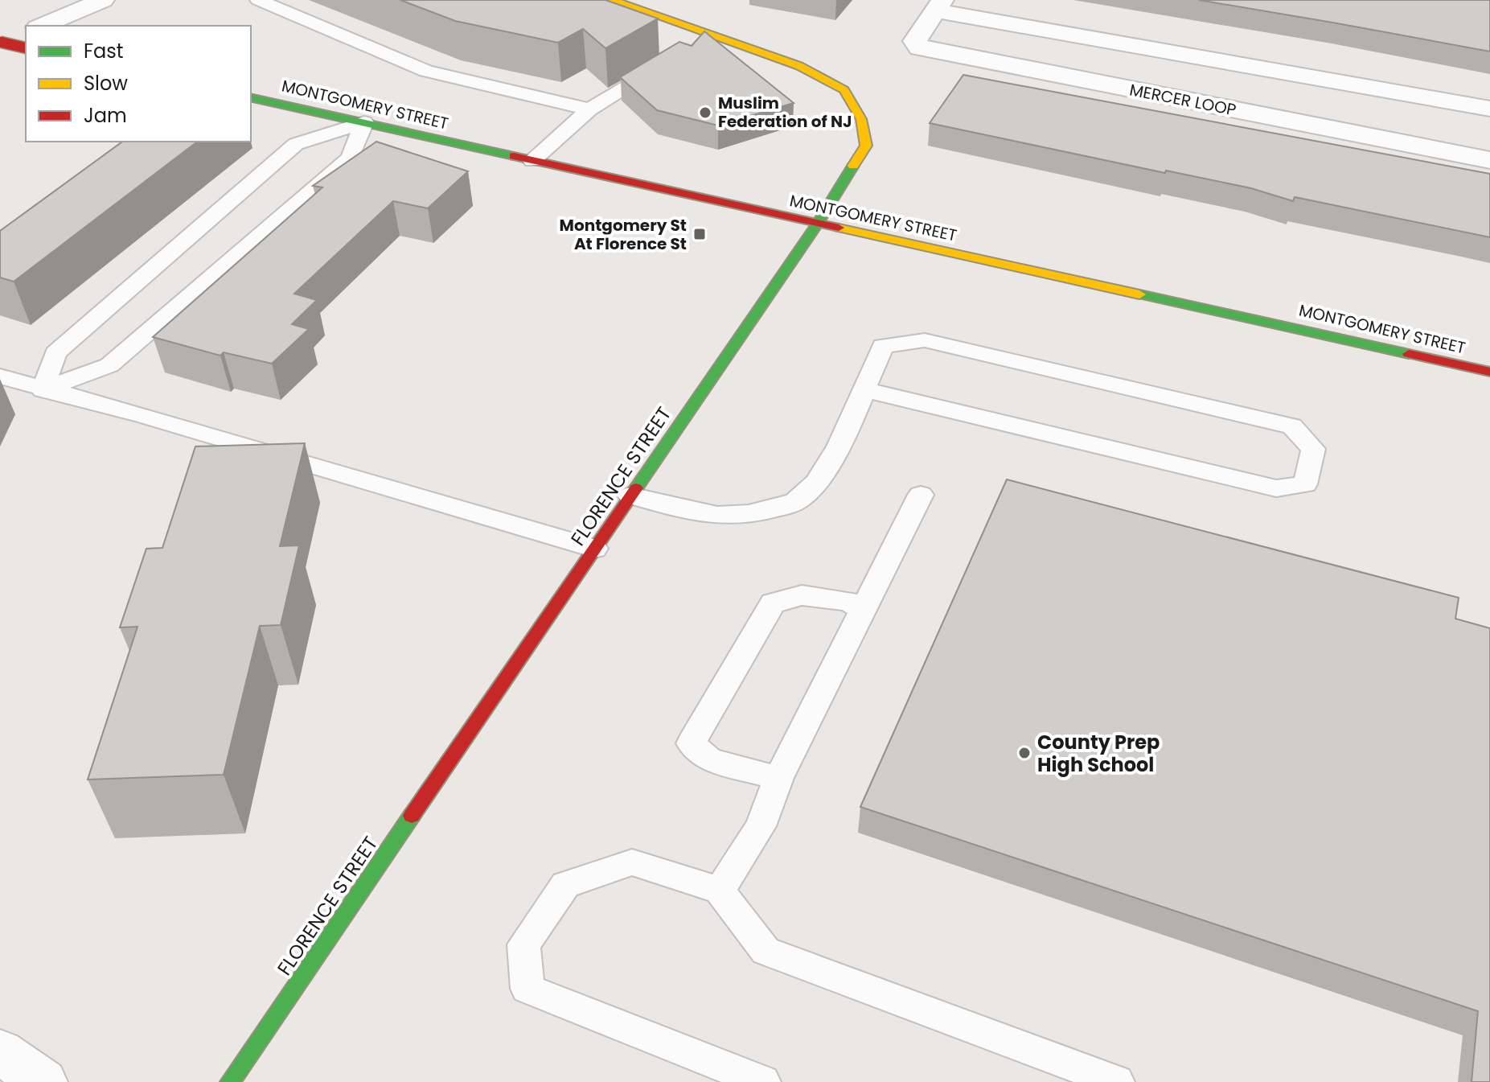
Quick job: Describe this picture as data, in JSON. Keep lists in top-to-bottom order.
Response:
{
  "streets": {
    "street": ["MERCER LOOP", "MONTGOMERY STREET", "FLORENCE STREET"]
  },
  "crossings": [
    ["MONTGOMERY STREET", "FLORENCE STREET"]
  ],
  "places": {
    "other": ["Muslim Federation of NJ", "County Prep High School"],
    "transit": ["Montgomery St At Florence St"]
  },
  "legend": ["Fast", "Slow", "Jam"]
}
